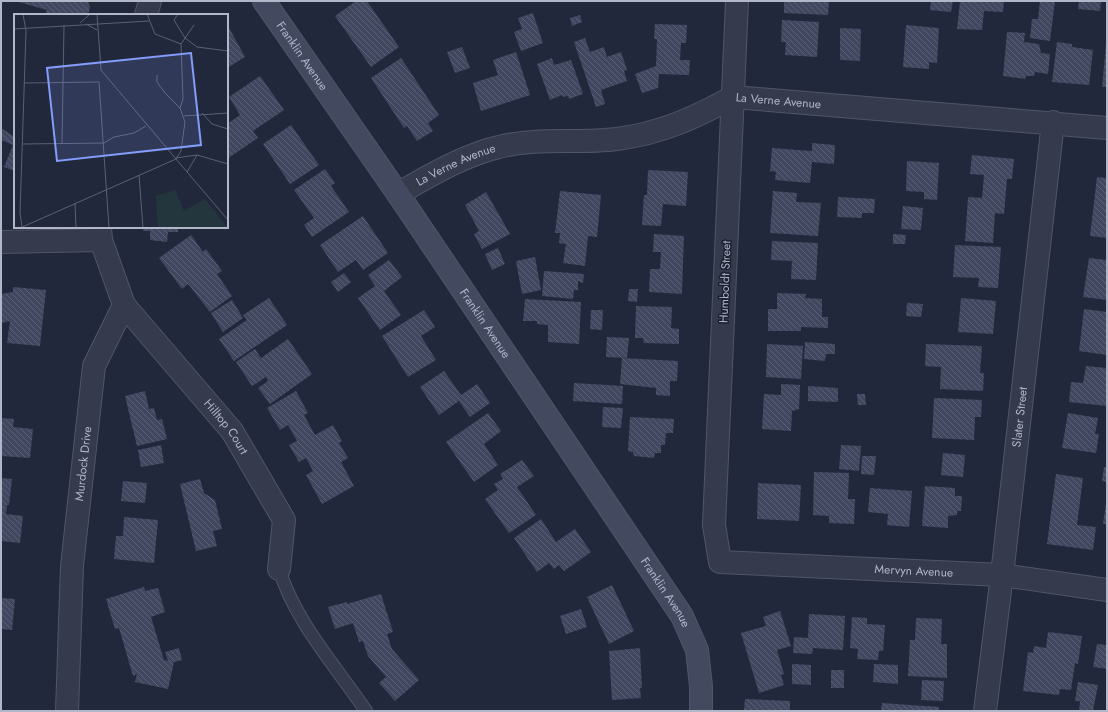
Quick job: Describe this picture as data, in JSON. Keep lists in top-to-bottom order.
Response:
{
  "streets": {
    "street": [
      "Franklin Avenue",
      "La Verne Avenue",
      "Humboldt Street",
      "Slater Street",
      "Hilltop Court",
      "Murdock Drive",
      "Mervyn Avenue"
    ]
  },
  "crossings": [
    ["Franklin Avenue", "La Verne Avenue"],
    ["La Verne Avenue", "Humboldt Street"],
    ["La Verne Avenue", "Slater Street"],
    ["Humboldt Street", "Mervyn Avenue"],
    ["Slater Street", "Mervyn Avenue"],
    ["Hilltop Court", "Murdock Drive"]
  ]
}
